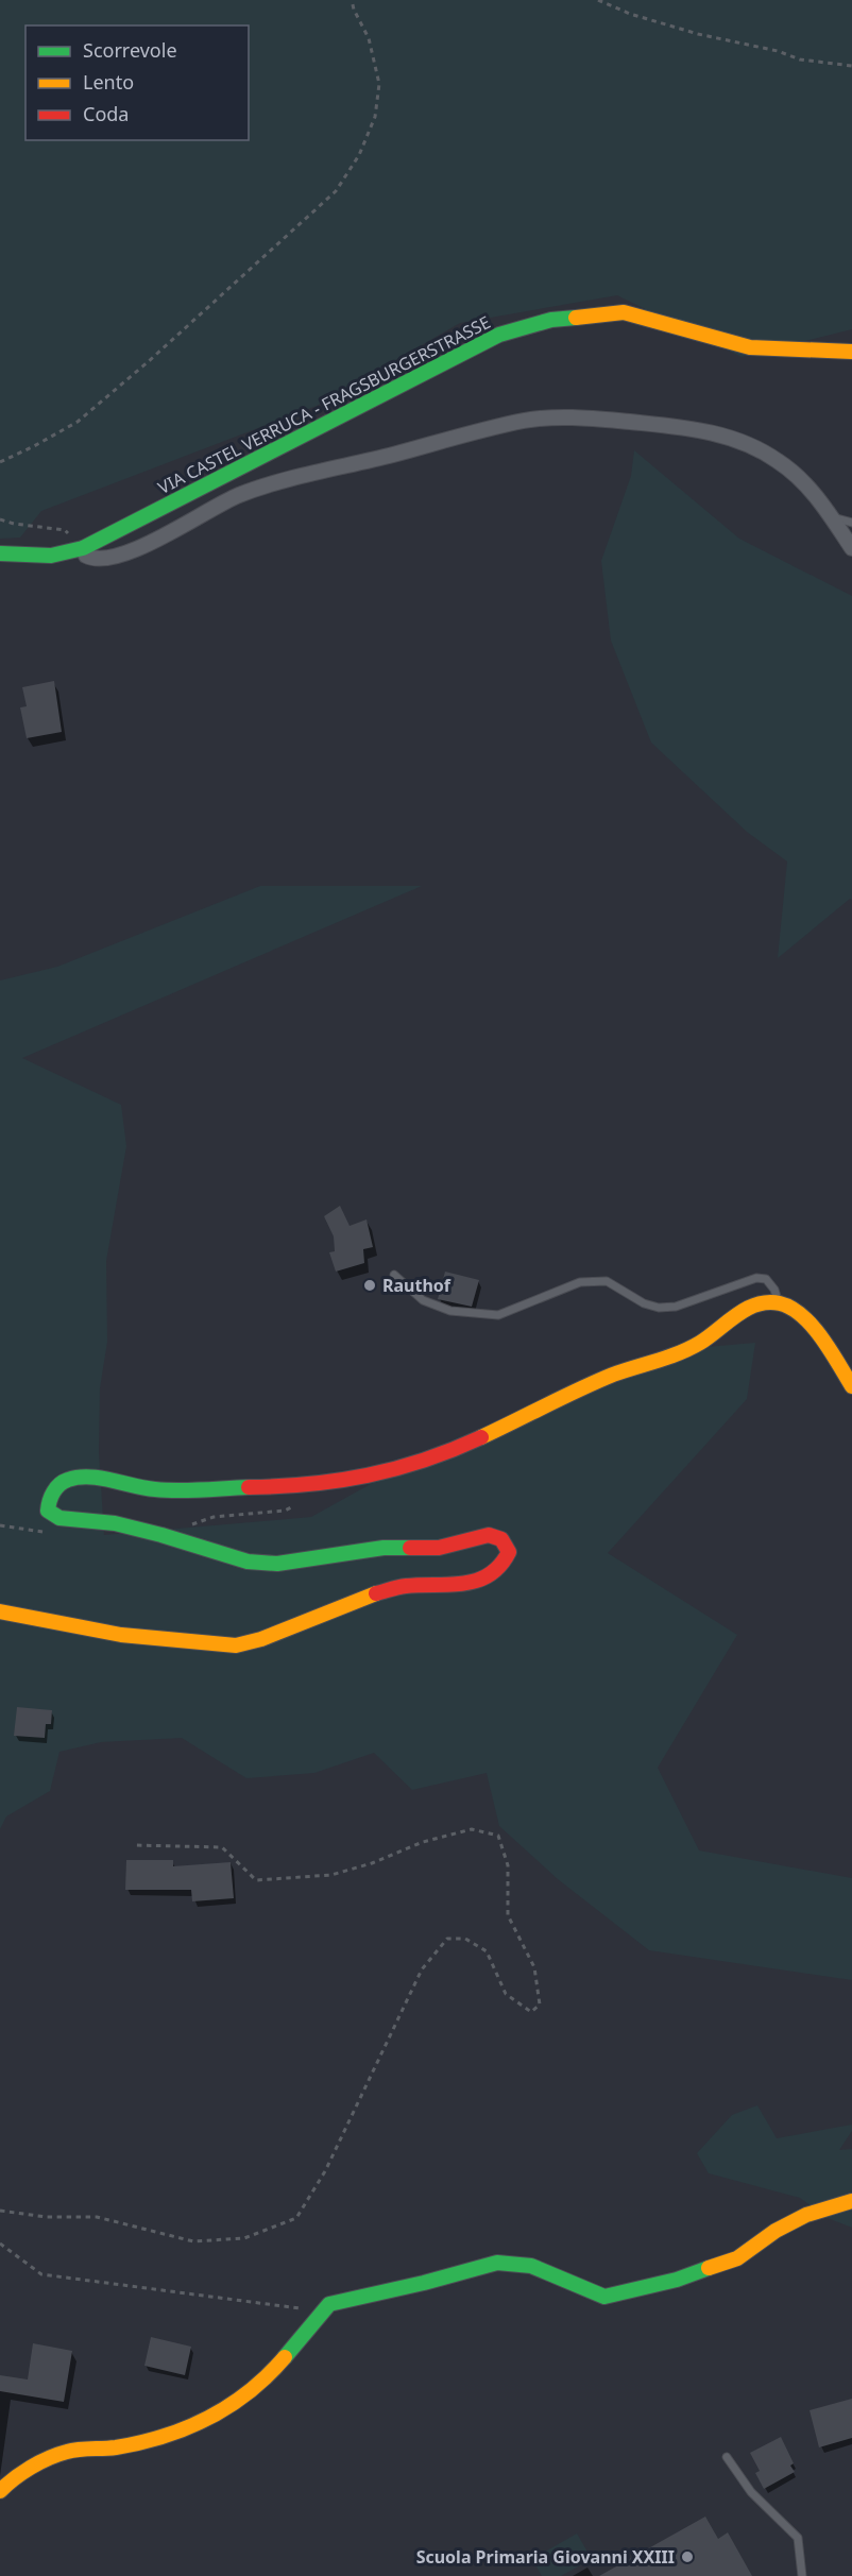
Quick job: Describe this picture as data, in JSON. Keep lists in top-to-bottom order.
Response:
{
  "streets": {
    "street": ["VIA CASTEL VERRUCA - FRAGSBURGERSTRASSE"]
  },
  "places": ["Rauthof", "Scuola Primaria Giovanni XXIII"],
  "legend": ["Scorrevole", "Lento", "Coda"]
}
